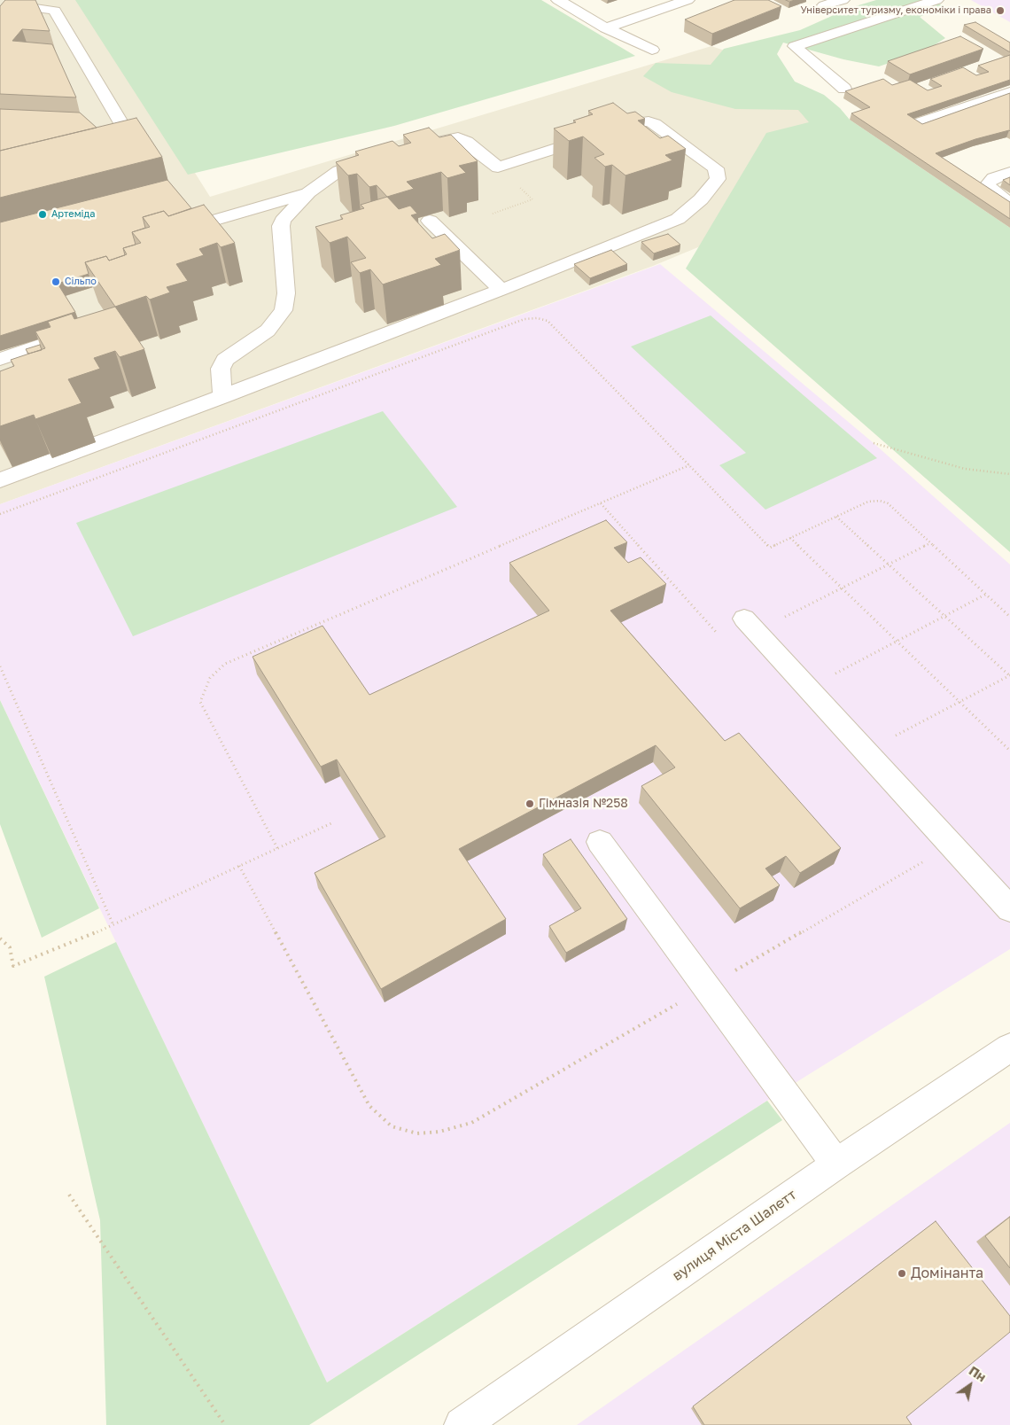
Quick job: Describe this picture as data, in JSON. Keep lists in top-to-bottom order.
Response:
{
  "streets": {
    "street": ["вулиця Міста Шалетт"]
  },
  "places": [
    "Університет туризму, економіки і права",
    "Артеміда",
    "Сільпо",
    "Гімназія №258",
    "Домінанта"
  ],
  "north": "top right"
}
